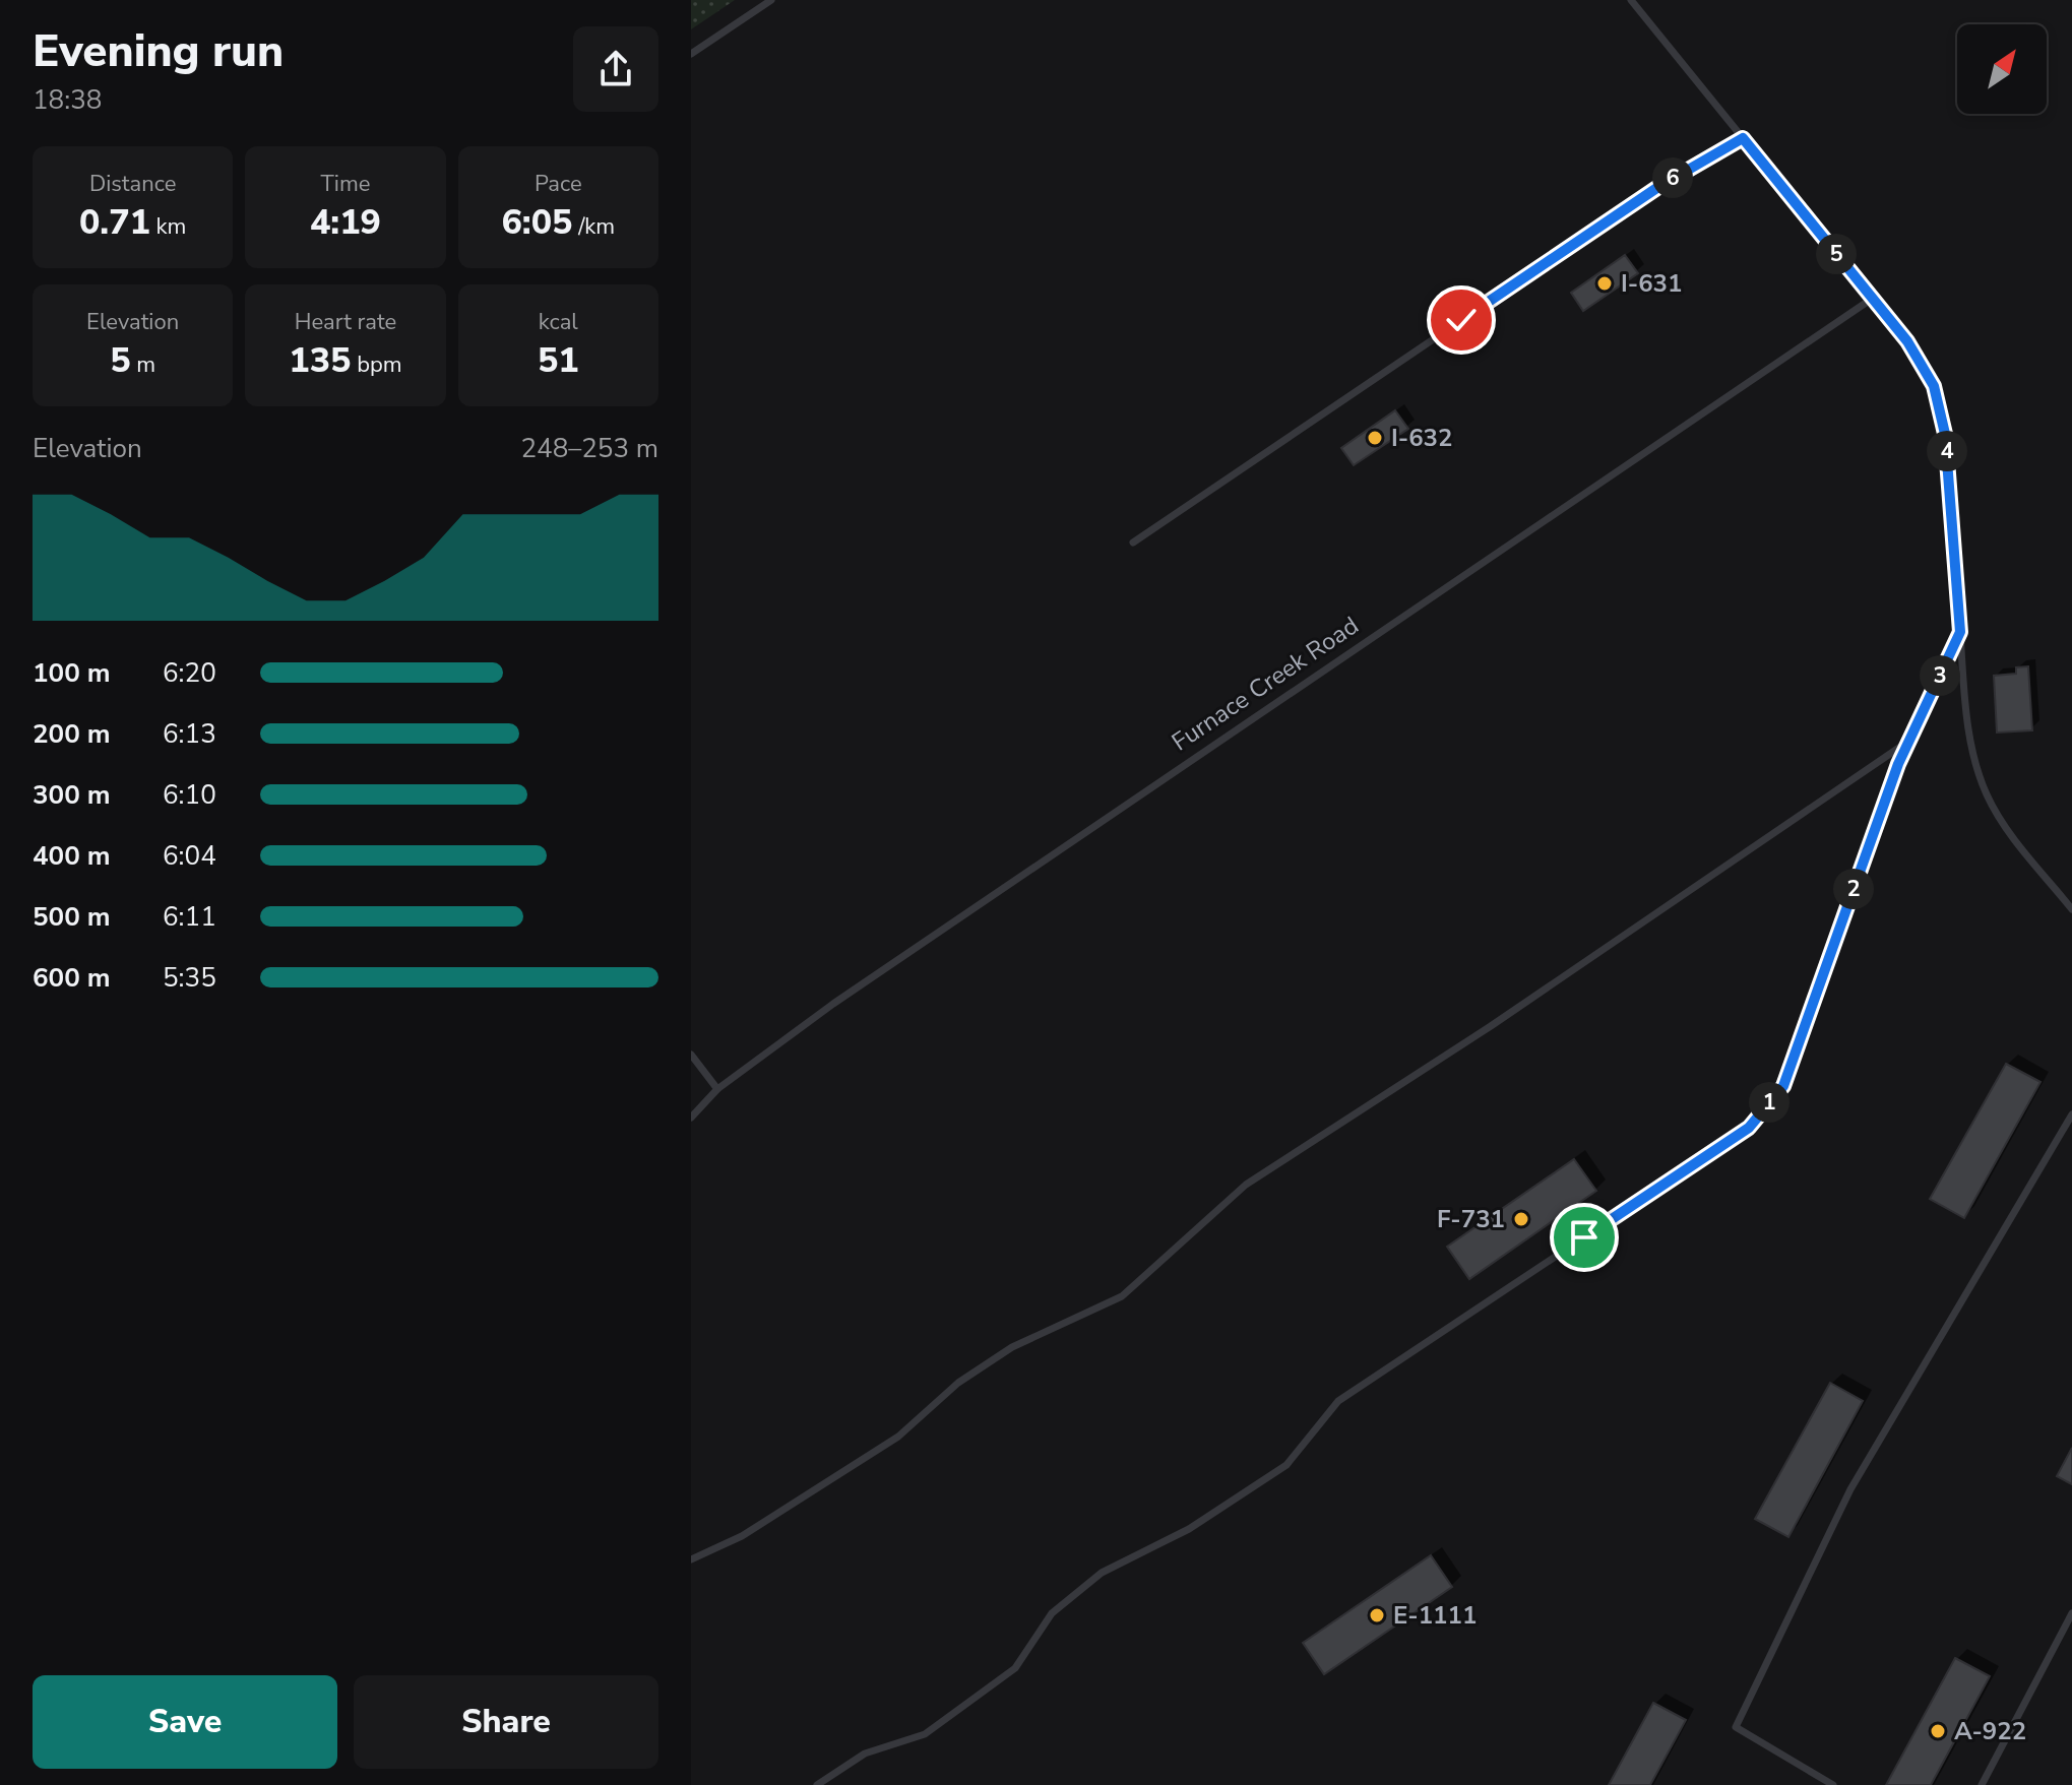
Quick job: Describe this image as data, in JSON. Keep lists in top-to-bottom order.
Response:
{
  "streets": {
    "lane": ["Furnace Creek Road"]
  },
  "places": [
    "I-631",
    "I-632",
    "F-731",
    "E-1111",
    "A-922"
  ],
  "north": "top right",
  "page": {
    "heading": ["Evening run", "18:38"],
    "stats": [
      ["Distance", "0.71 km"],
      ["Time", "4:19"],
      ["Pace", "6:05 /km"],
      ["Elevation", "5 m"],
      ["Heart rate", "135 bpm"],
      ["kcal", "51"]
    ],
    "pins": [
      "6",
      "5",
      "4",
      "3",
      "2",
      "1"
    ],
    "chart": ["Elevation", "248–253 m"],
    "list": [
      {
        "name": "100 m",
        "note": "6:20"
      },
      {
        "name": "200 m",
        "note": "6:13"
      },
      {
        "name": "300 m",
        "note": "6:10"
      },
      {
        "name": "400 m",
        "note": "6:04"
      },
      {
        "name": "500 m",
        "note": "6:11"
      },
      {
        "name": "600 m",
        "note": "5:35"
      }
    ],
    "buttons": ["Save", "Share"]
  }
}
